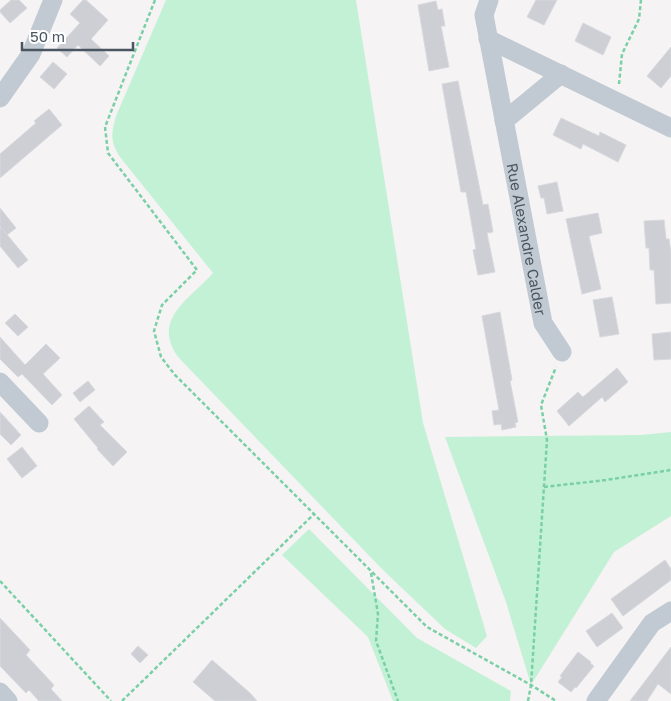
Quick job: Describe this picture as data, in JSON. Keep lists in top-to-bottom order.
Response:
{
  "streets": {
    "street": ["Rue Alexandre Calder"]
  },
  "scale_bar": "50 m"
}
